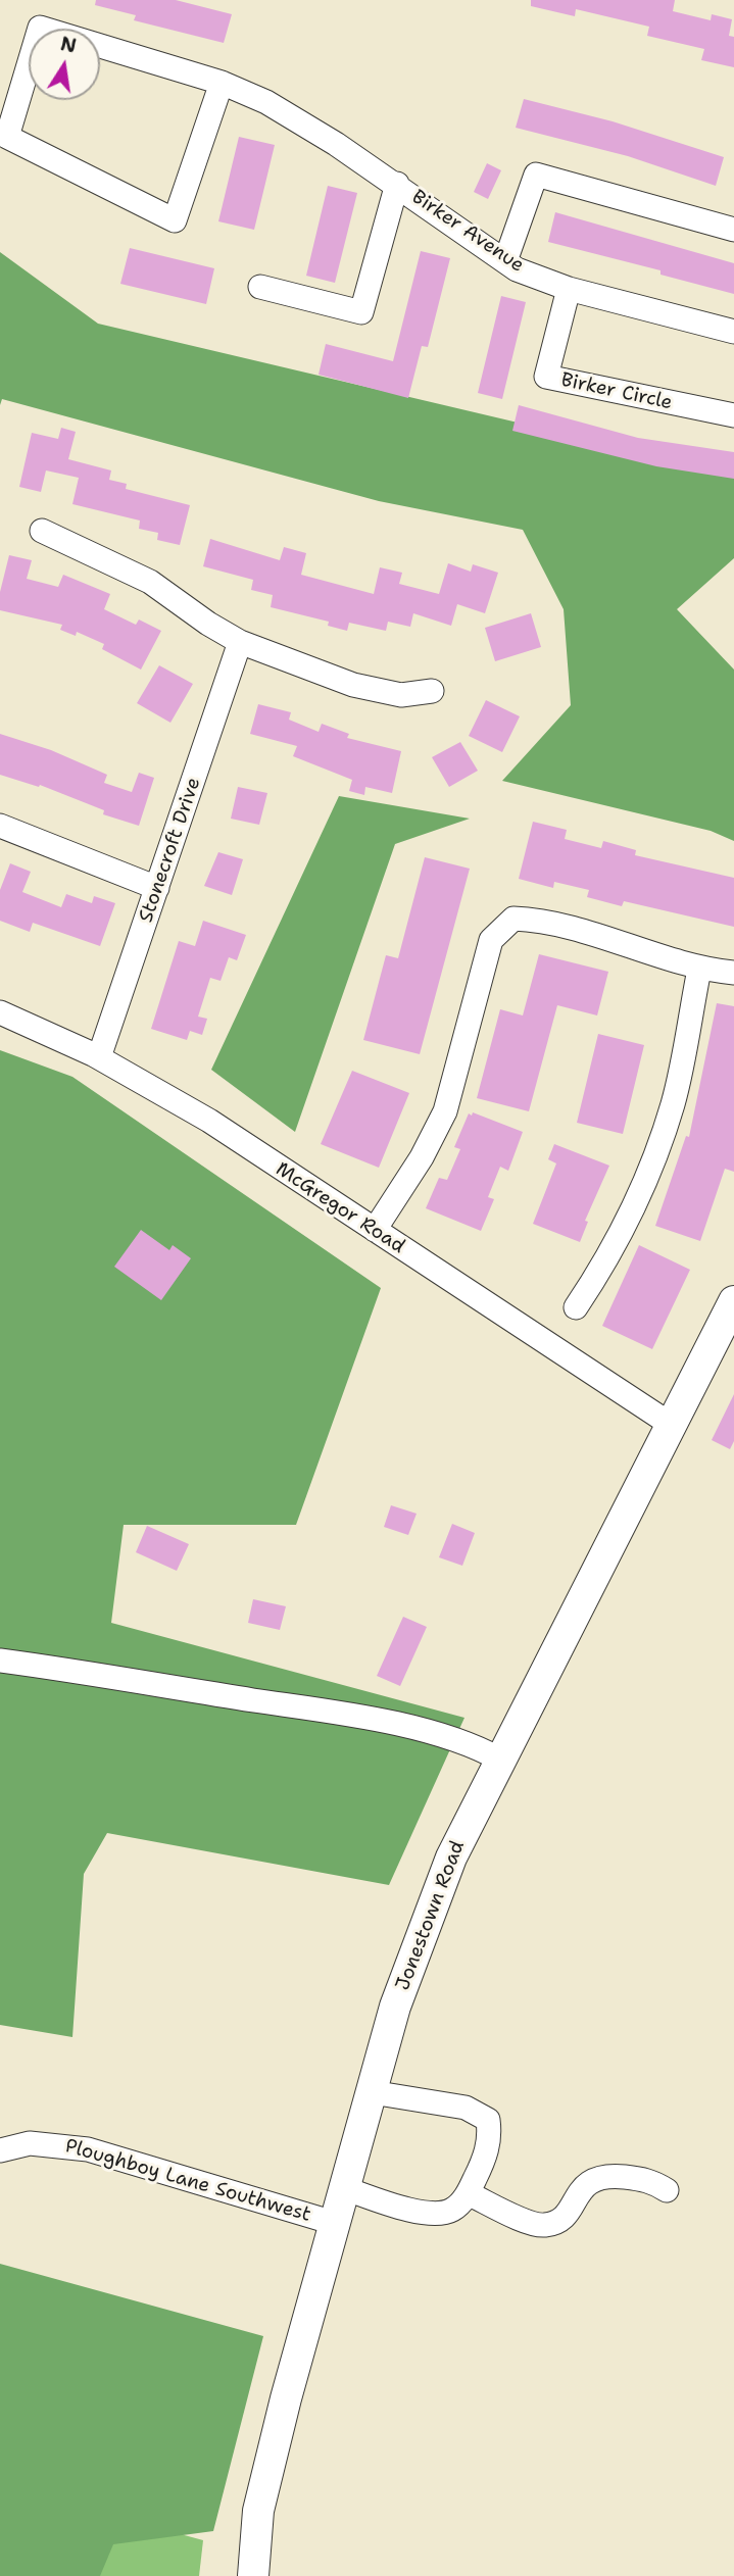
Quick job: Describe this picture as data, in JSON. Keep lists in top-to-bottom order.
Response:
{
  "streets": {
    "main road": ["Jonestown Road"],
    "street": [
      "Birker Avenue",
      "Birker Circle",
      "Stonecroft Drive",
      "McGregor Road",
      "Ploughboy Lane Southwest"
    ]
  },
  "crossings": [
    ["Birker Avenue", "Birker Circle"],
    ["Stonecroft Drive", "McGregor Road"],
    ["McGregor Road", "Jonestown Road"],
    ["Jonestown Road", "Ploughboy Lane Southwest"]
  ],
  "north": "top"
}
